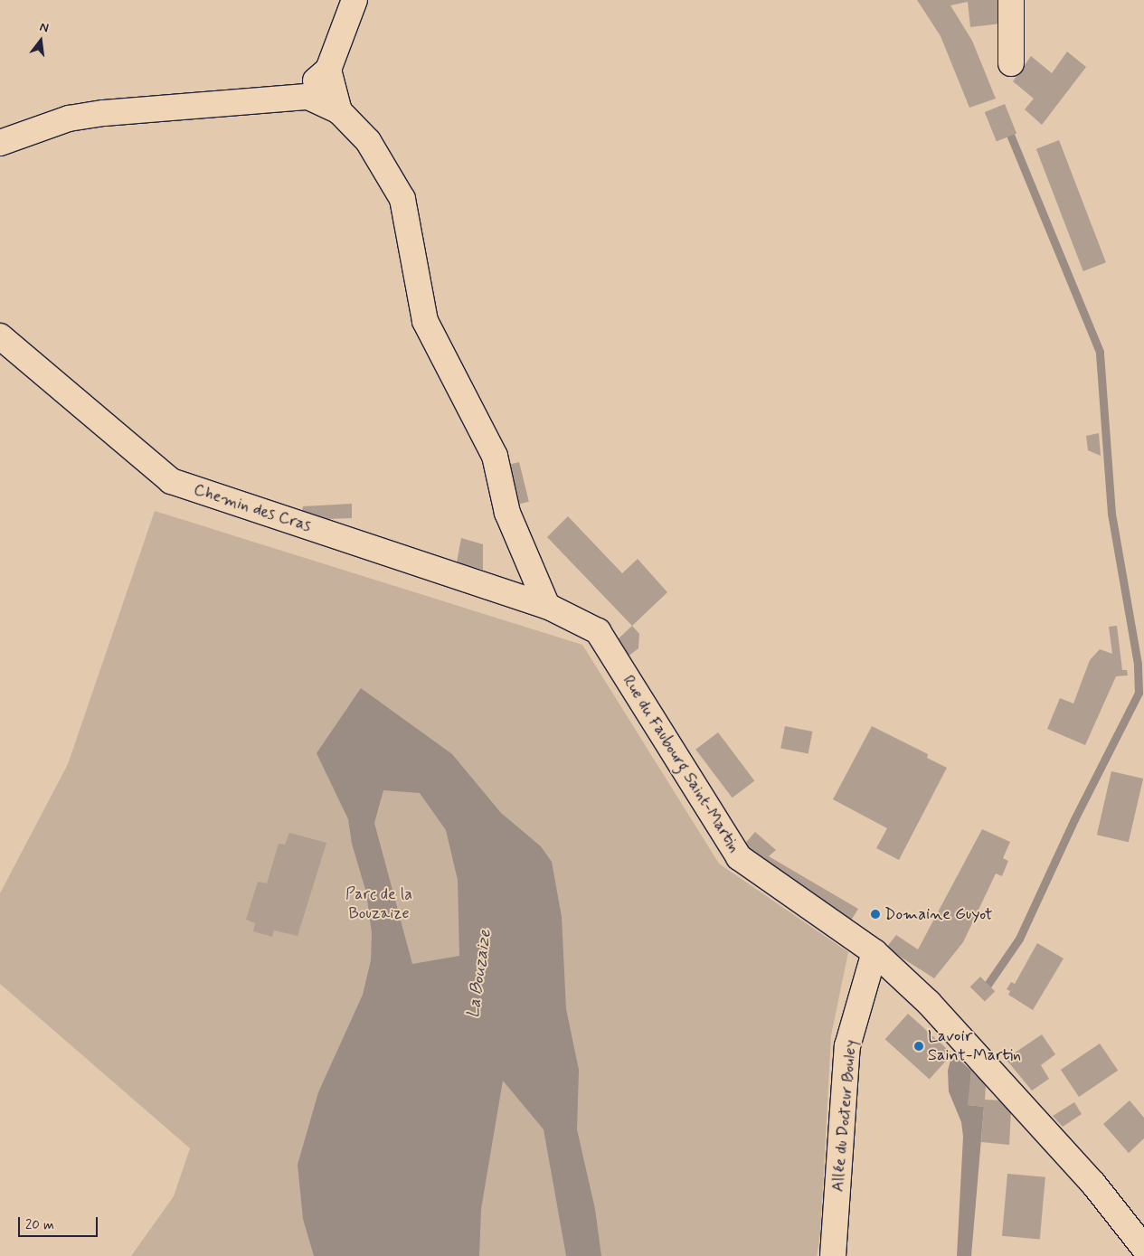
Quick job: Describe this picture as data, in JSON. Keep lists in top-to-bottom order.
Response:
{
  "streets": {
    "street": ["Chemin des Cras", "Rue du Faubourg Saint-Martin", "Allée du Docteur Bouley"]
  },
  "crossings": [
    ["Chemin des Cras", "Rue du Faubourg Saint-Martin"],
    ["Rue du Faubourg Saint-Martin", "Allée du Docteur Bouley"]
  ],
  "water": ["La Bouzaize"],
  "parks": ["Parc de la Bouzaize"],
  "places": ["Domaine Guyot", "Lavoir Saint-Martin"],
  "scale_bar": "20 m",
  "north": "top"
}
